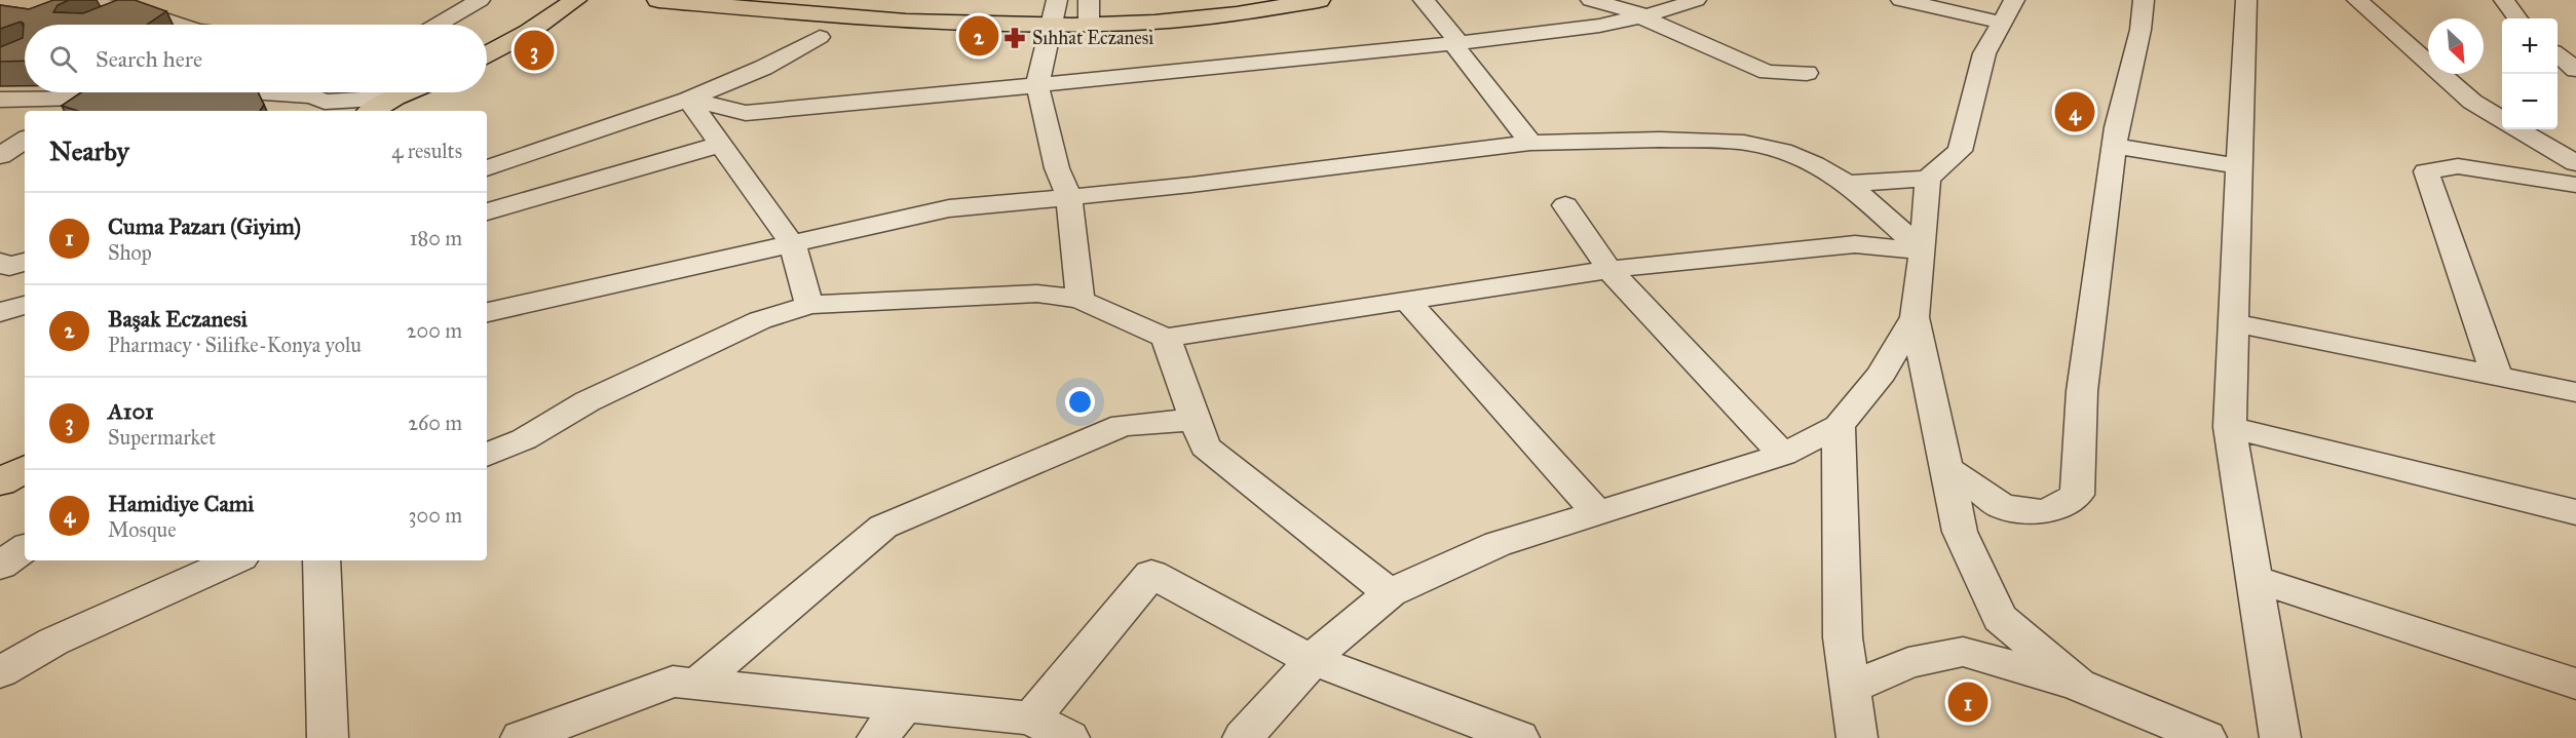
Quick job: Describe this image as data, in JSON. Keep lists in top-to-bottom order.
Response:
{
  "places": {
    "pharmacy": ["Sıhhat Eczanesi"]
  },
  "north": "bottom right",
  "page": {
    "pins": [
      "2",
      "3",
      "4",
      "1"
    ],
    "map_buttons": ["+", "−"],
    "search": "Search here",
    "heading": ["Nearby", "4 results"],
    "list": [
      {
        "mark": "1",
        "name": "Cuma Pazarı (Giyim)",
        "note": "Shop",
        "value": "180 m"
      },
      {
        "mark": "2",
        "name": "Başak Eczanesi",
        "note": "Pharmacy · Silifke-Konya yolu",
        "value": "200 m"
      },
      {
        "mark": "3",
        "name": "A101",
        "note": "Supermarket",
        "value": "260 m"
      },
      {
        "mark": "4",
        "name": "Hamidiye Cami",
        "note": "Mosque",
        "value": "300 m"
      }
    ]
  }
}
